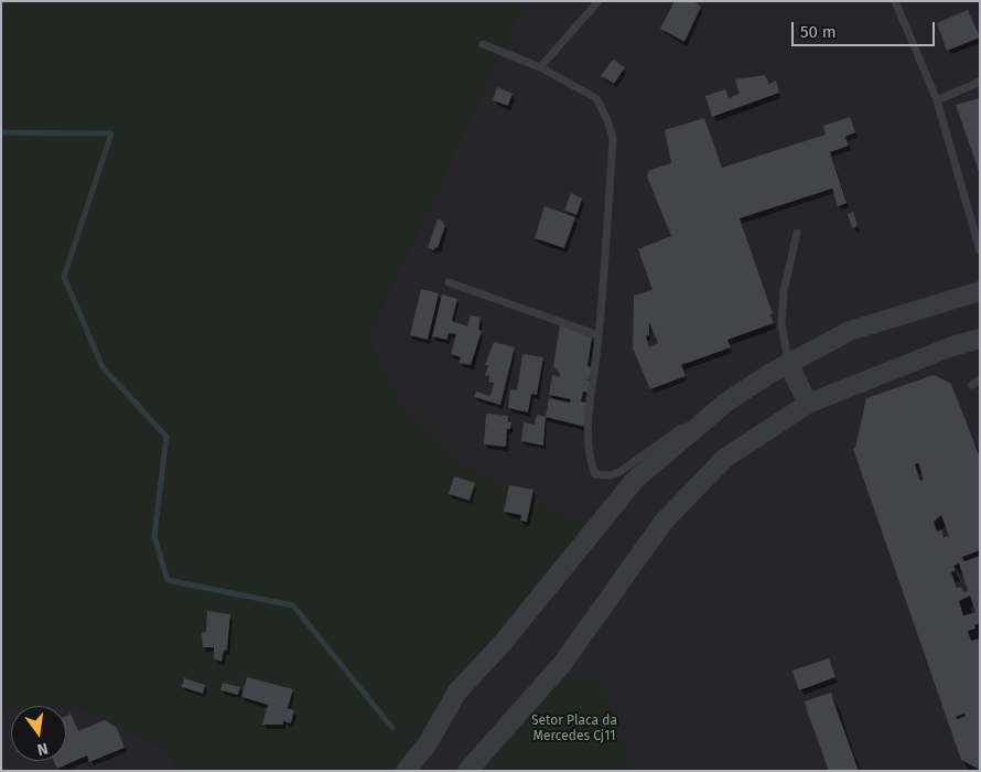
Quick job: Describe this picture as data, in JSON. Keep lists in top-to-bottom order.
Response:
{
  "parks": ["Setor Placa da Mercedes Cj11"],
  "scale_bar": "50 m",
  "north": "bottom"
}
